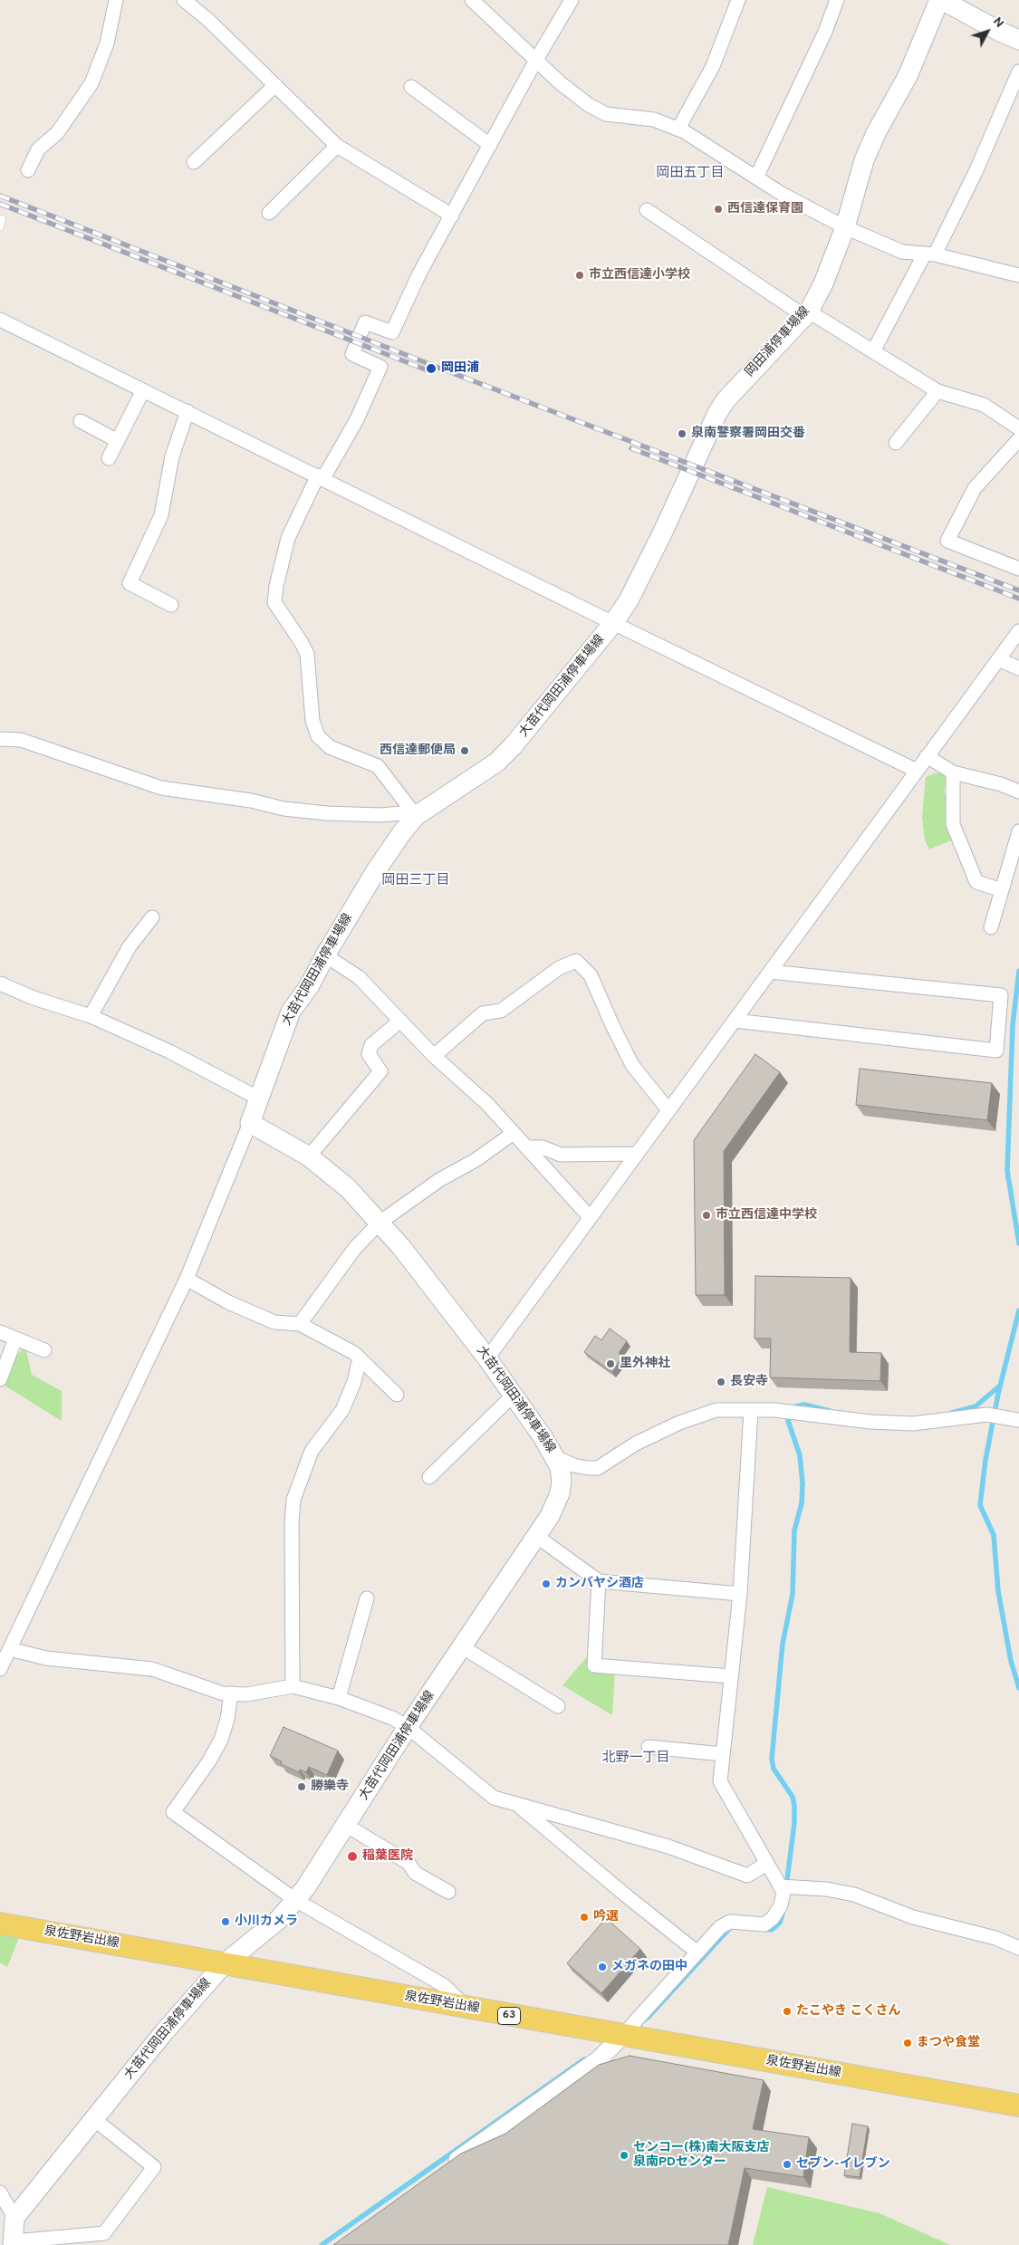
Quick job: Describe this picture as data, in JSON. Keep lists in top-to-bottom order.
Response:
{
  "streets": {
    "main road": [
      "岡田浦停車場線",
      "大苗代岡田浦停車場線",
      "泉佐野岩出線",
      "63"
    ]
  },
  "crossings": [
    ["岡田浦停車場線", "大苗代岡田浦停車場線"],
    ["大苗代岡田浦停車場線", "泉佐野岩出線"]
  ],
  "districts": ["岡田五丁目", "岡田三丁目", "北野一丁目"],
  "places": [
    "西信達保育園",
    "市立西信達小学校",
    "岡田浦",
    "泉南警察署岡田交番",
    "西信達郵便局",
    "市立西信達中学校",
    "里外神社",
    "長安寺",
    "カンバヤシ酒店",
    "勝樂寺",
    "稲葉医院",
    "吟選",
    "小川カメラ",
    "メガネの田中",
    "たこやき こくさん",
    "まつや食堂",
    "センコー(株)南大阪支店 泉南PDセンター",
    "セブン-イレブン"
  ],
  "north": "top right"
}
